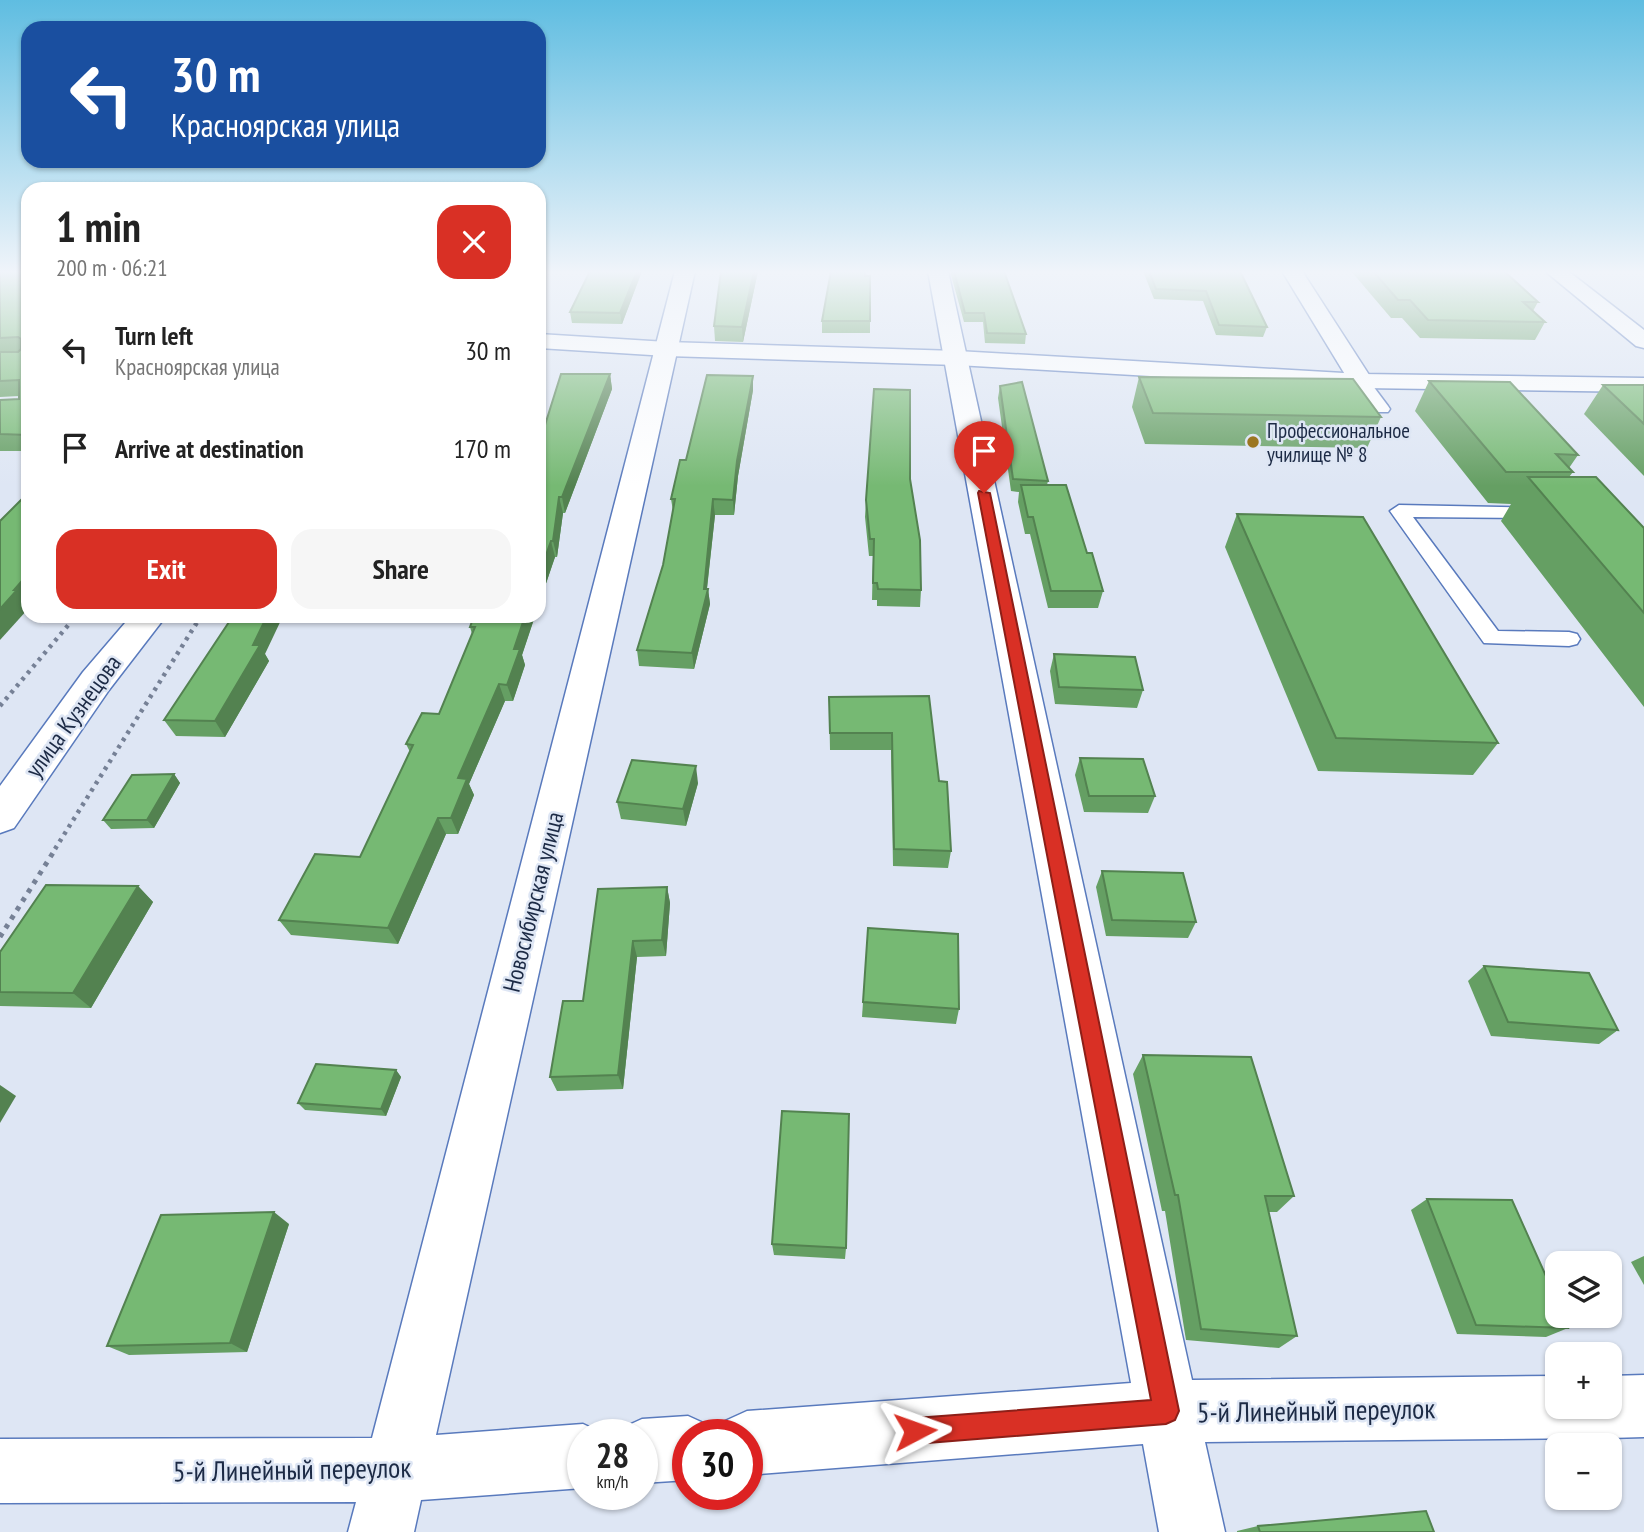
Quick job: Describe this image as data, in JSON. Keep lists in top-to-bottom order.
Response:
{
  "streets": {
    "street": ["улица Кузнецова", "Новосибирская улица", "5-й Линейный переулок"]
  },
  "crossings": [
    ["Новосибирская улица", "5-й Линейный переулок"]
  ],
  "places": ["Профессиональное училище № 8"],
  "page": {
    "turn": ["30 m", "Красноярская улица"],
    "heading": ["1 min", "200 m · 06:21"],
    "list": [
      {
        "name": "Turn left",
        "note": "Красноярская улица",
        "value": "30 m"
      },
      {
        "name": "Arrive at destination",
        "value": "170 m"
      }
    ],
    "buttons": ["Exit", "Share"],
    "map_buttons": ["+", "−"],
    "speed": "28 km/h",
    "limit": "30"
  }
}
